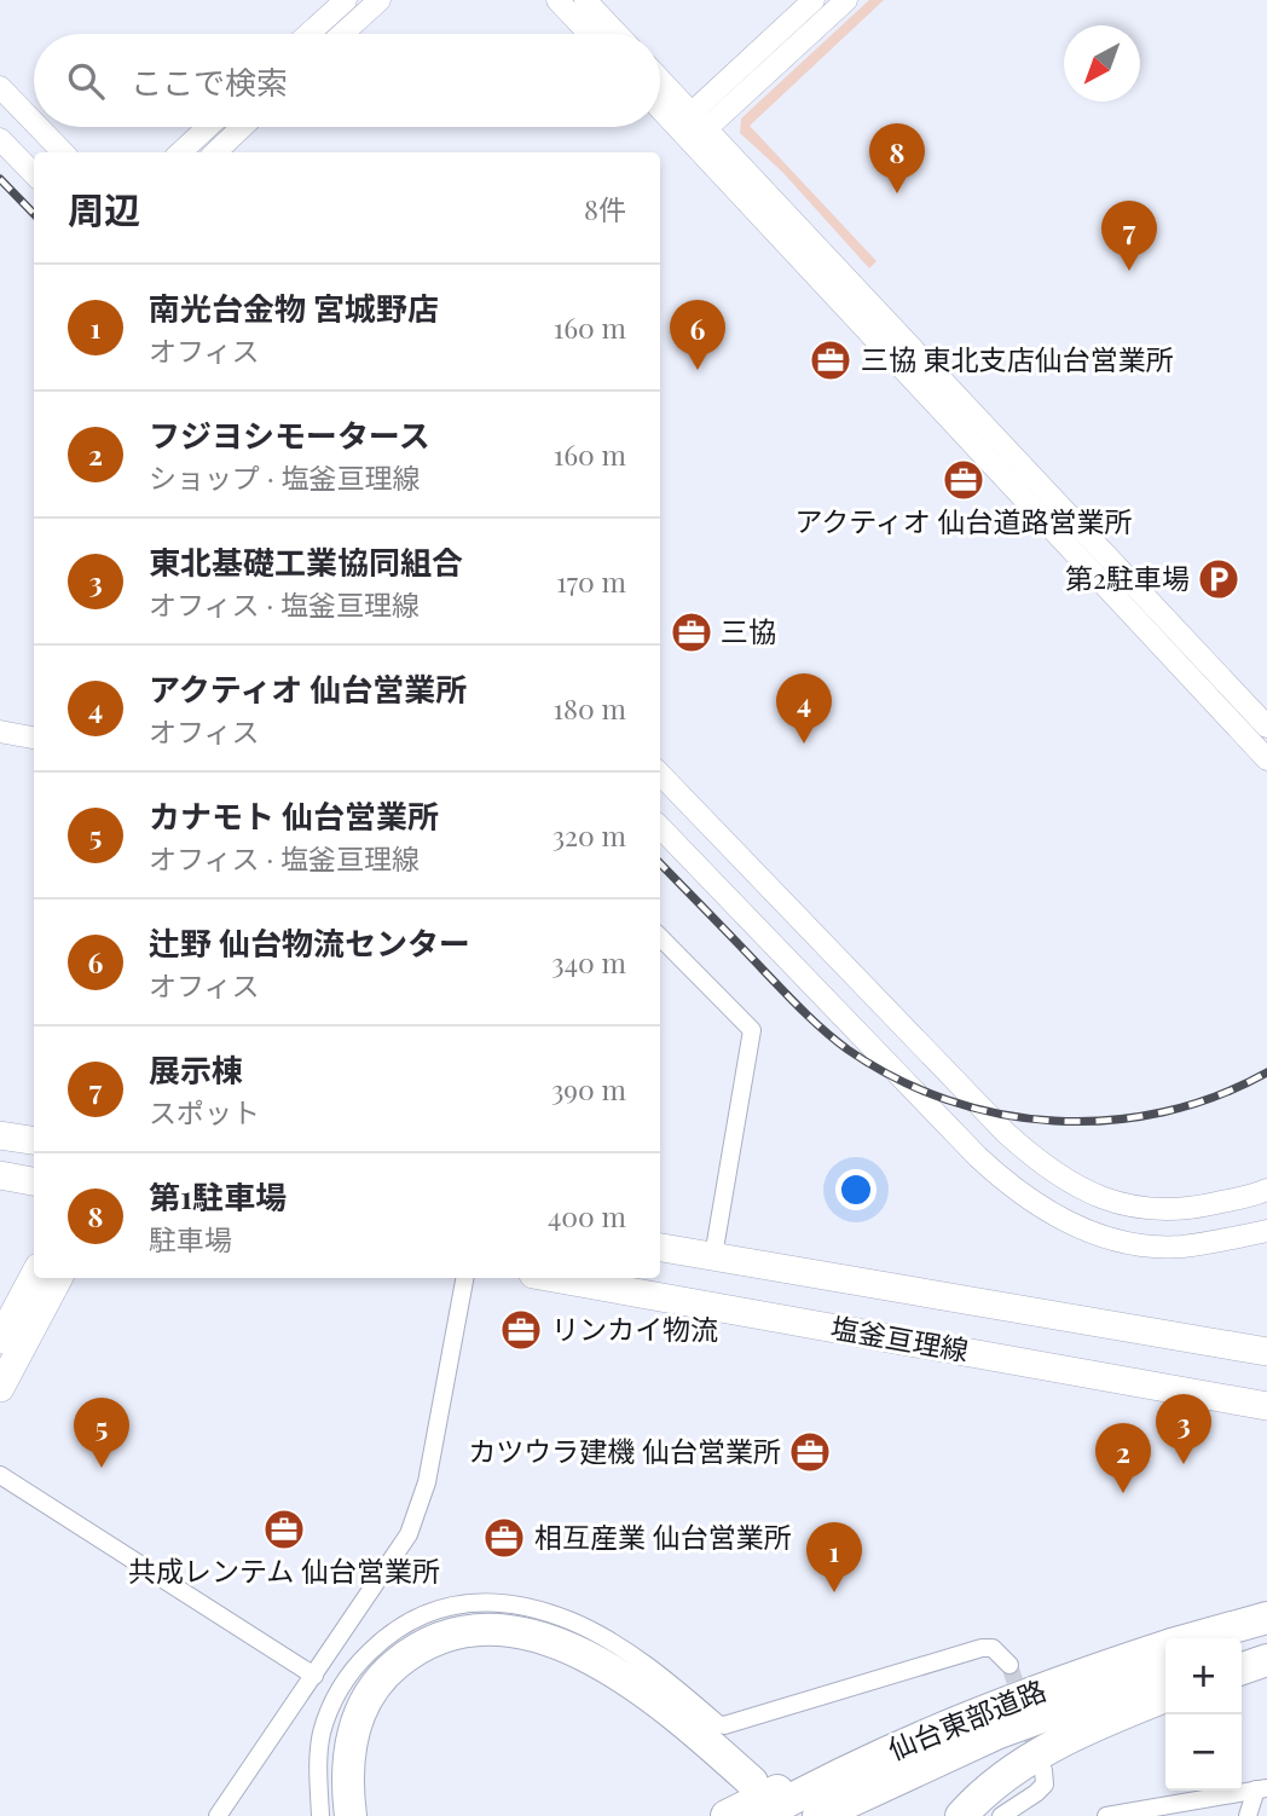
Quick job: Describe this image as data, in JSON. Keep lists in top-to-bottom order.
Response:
{
  "streets": {
    "highway": ["仙台東部道路"],
    "main road": ["塩釜亘理線"]
  },
  "places": {
    "office": [
      "三協 東北支店仙台営業所",
      "アクティオ 仙台道路営業所",
      "三協",
      "リンカイ物流",
      "カツウラ建機 仙台営業所",
      "共成レンテム 仙台営業所",
      "相互産業 仙台営業所"
    ],
    "parking": ["第2駐車場"]
  },
  "north": "bottom left",
  "page": {
    "search": "ここで検索",
    "pins": [
      "8",
      "7",
      "6",
      "4",
      "3",
      "5",
      "2",
      "1"
    ],
    "heading": ["周辺", "8件"],
    "list": [
      {
        "mark": "1",
        "name": "南光台金物 宮城野店",
        "note": "オフィス",
        "value": "160 m"
      },
      {
        "mark": "2",
        "name": "フジヨシモータース",
        "note": "ショップ · 塩釜亘理線",
        "value": "160 m"
      },
      {
        "mark": "3",
        "name": "東北基礎工業協同組合",
        "note": "オフィス · 塩釜亘理線",
        "value": "170 m"
      },
      {
        "mark": "4",
        "name": "アクティオ 仙台営業所",
        "note": "オフィス",
        "value": "180 m"
      },
      {
        "mark": "5",
        "name": "カナモト 仙台営業所",
        "note": "オフィス · 塩釜亘理線",
        "value": "320 m"
      },
      {
        "mark": "6",
        "name": "辻野 仙台物流センター",
        "note": "オフィス",
        "value": "340 m"
      },
      {
        "mark": "7",
        "name": "展示棟",
        "note": "スポット",
        "value": "390 m"
      },
      {
        "mark": "8",
        "name": "第1駐車場",
        "note": "駐車場",
        "value": "400 m"
      }
    ],
    "map_buttons": ["+", "−"]
  }
}
